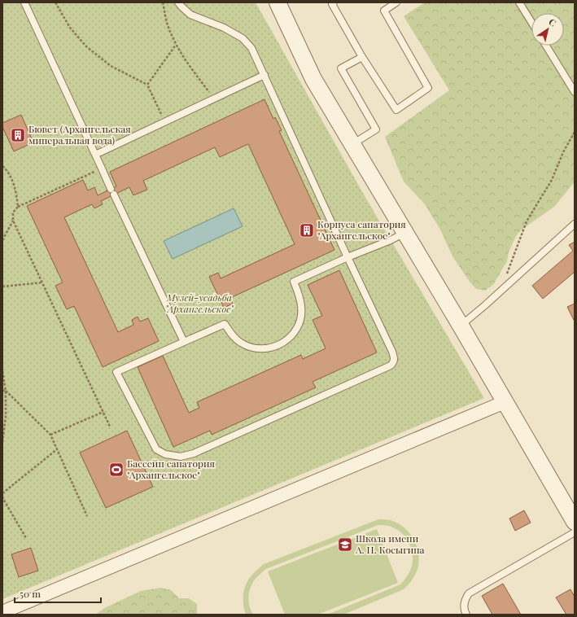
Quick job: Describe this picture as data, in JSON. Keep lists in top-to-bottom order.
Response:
{
  "parks": ["Музей-усадьба \"Архангельское\""],
  "places": {
    "building": ["Бювет (Архангельская минеральная вода)", "Корпуса санатория \"Архангельское\""],
    "sports": ["Бассейн санатория \"Архангельское\""],
    "school or university": ["Школа имени А. Н. Косыгина"]
  },
  "scale_bar": "50 m",
  "north": "top right"
}
